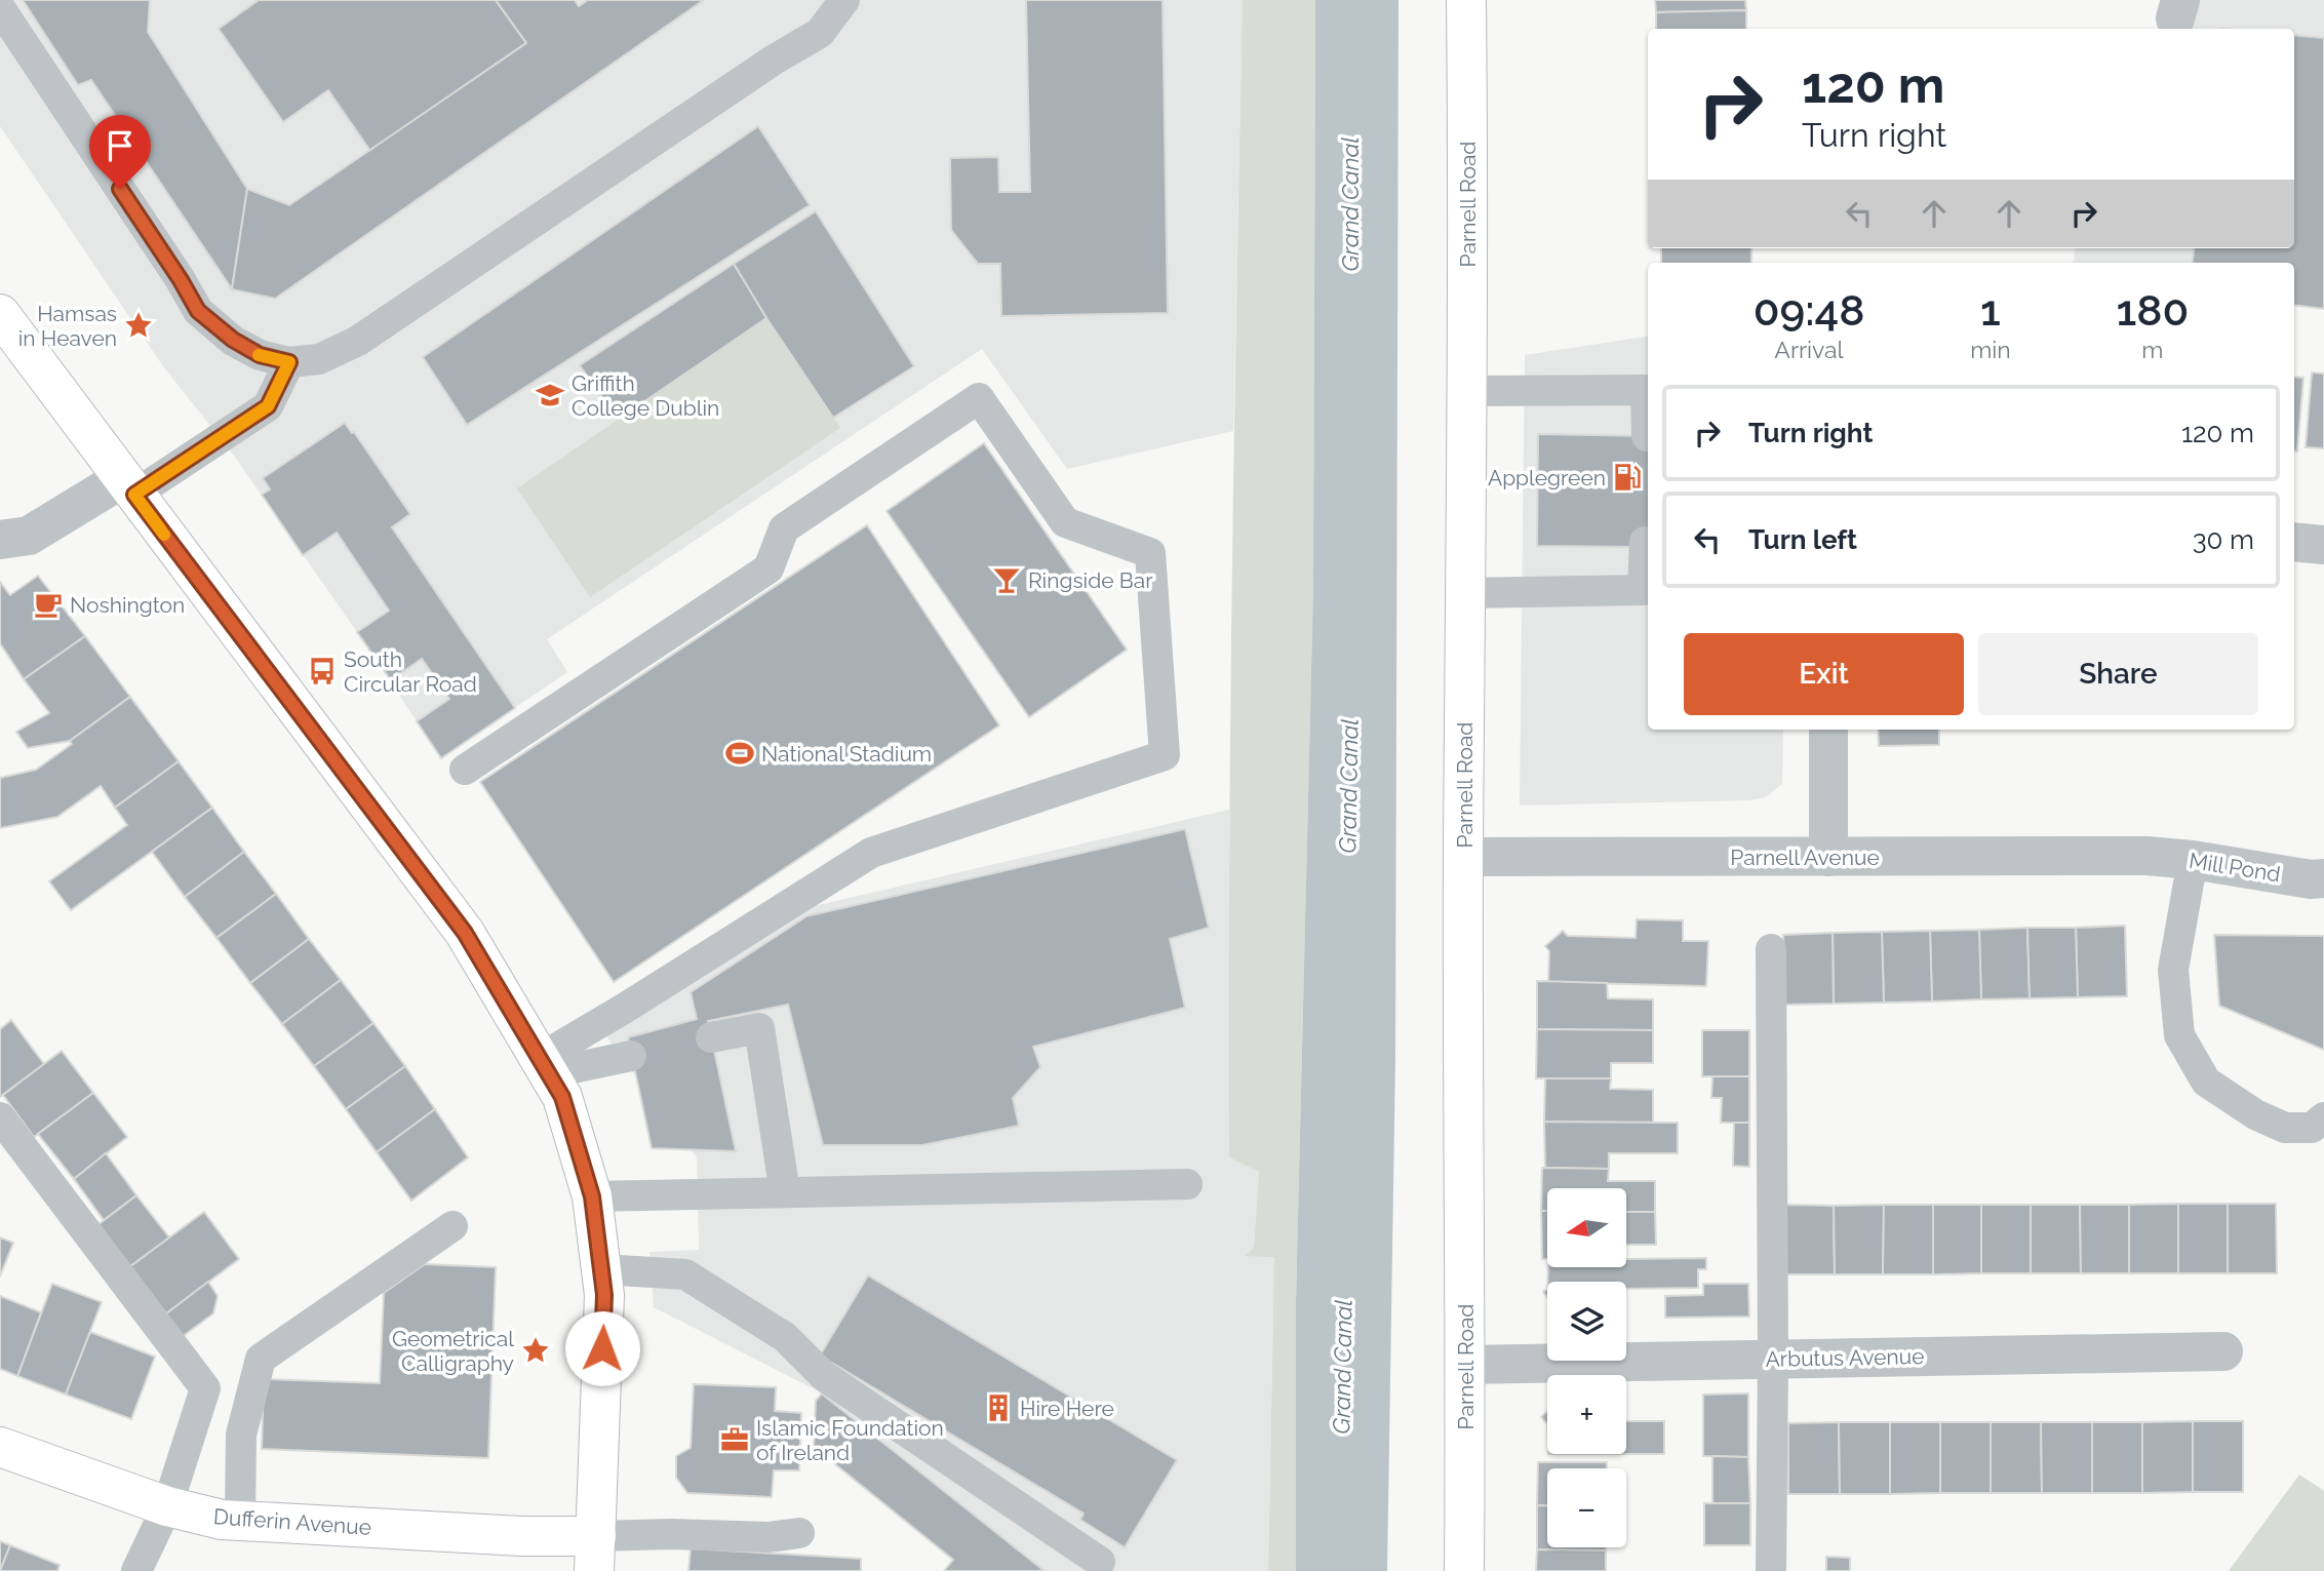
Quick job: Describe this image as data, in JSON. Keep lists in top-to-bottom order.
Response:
{
  "streets": {
    "main road": ["Parnell Road", "Dufferin Avenue"],
    "street": ["Parnell Avenue", "Mill Pond", "Arbutus Avenue"]
  },
  "crossings": [
    ["Parnell Road", "Parnell Avenue"],
    ["Parnell Road", "Arbutus Avenue"],
    ["Parnell Avenue", "Mill Pond"]
  ],
  "water": ["Grand Canal"],
  "places": {
    "place": ["Hamsas in Heaven", "Geometrical Calligraphy"],
    "school or university": ["Griffith College Dublin"],
    "fuel station": ["Applegreen"],
    "bar": ["Ringside Bar"],
    "cafe": ["Noshington"],
    "bus stop": ["South Circular Road"],
    "sports": ["National Stadium"],
    "building": ["Hire Here"],
    "office": ["Islamic Foundation of Ireland"]
  },
  "north": "left",
  "page": {
    "turn": ["120 m", "Turn right"],
    "eta": [
      "09:48",
      "Arrival",
      "1",
      "min",
      "180",
      "m"
    ],
    "list": [
      {
        "name": "Turn right",
        "value": "120 m"
      },
      {
        "name": "Turn left",
        "value": "30 m"
      }
    ],
    "buttons": ["Exit", "Share"],
    "map_buttons": ["+", "−"]
  }
}
